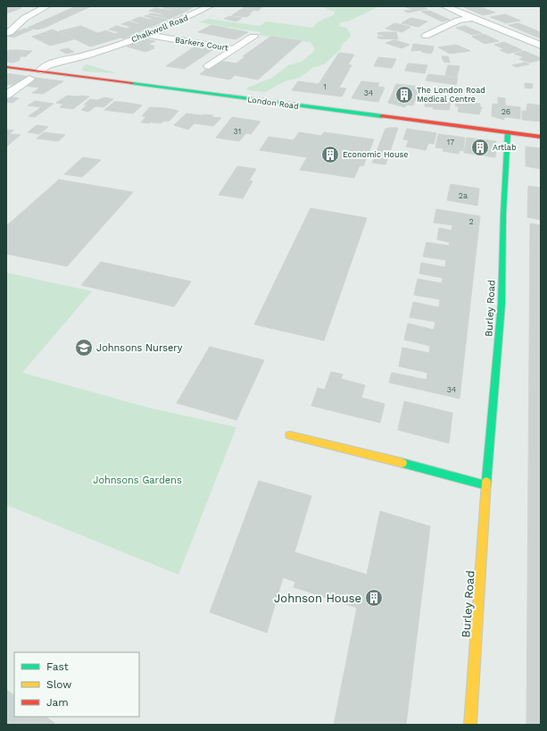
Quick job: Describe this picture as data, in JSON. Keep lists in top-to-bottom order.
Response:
{
  "streets": {
    "main road": ["London Road", "Burley Road"],
    "street": ["Chalkwell Road", "Barkers Court"]
  },
  "crossings": [
    ["Chalkwell Road", "Barkers Court"],
    ["Chalkwell Road", "London Road"],
    ["London Road", "Burley Road"]
  ],
  "parks": ["Johnsons Gardens"],
  "places": {
    "building": [
      "The London Road Medical Centre",
      "Artlab",
      "Economic House",
      "Johnson House"
    ],
    "school or university": ["Johnsons Nursery"]
  },
  "house_numbers": [
    "1",
    "34",
    "26",
    "31",
    "17",
    "2a",
    "2",
    "34"
  ],
  "legend": ["Fast", "Slow", "Jam"]
}
